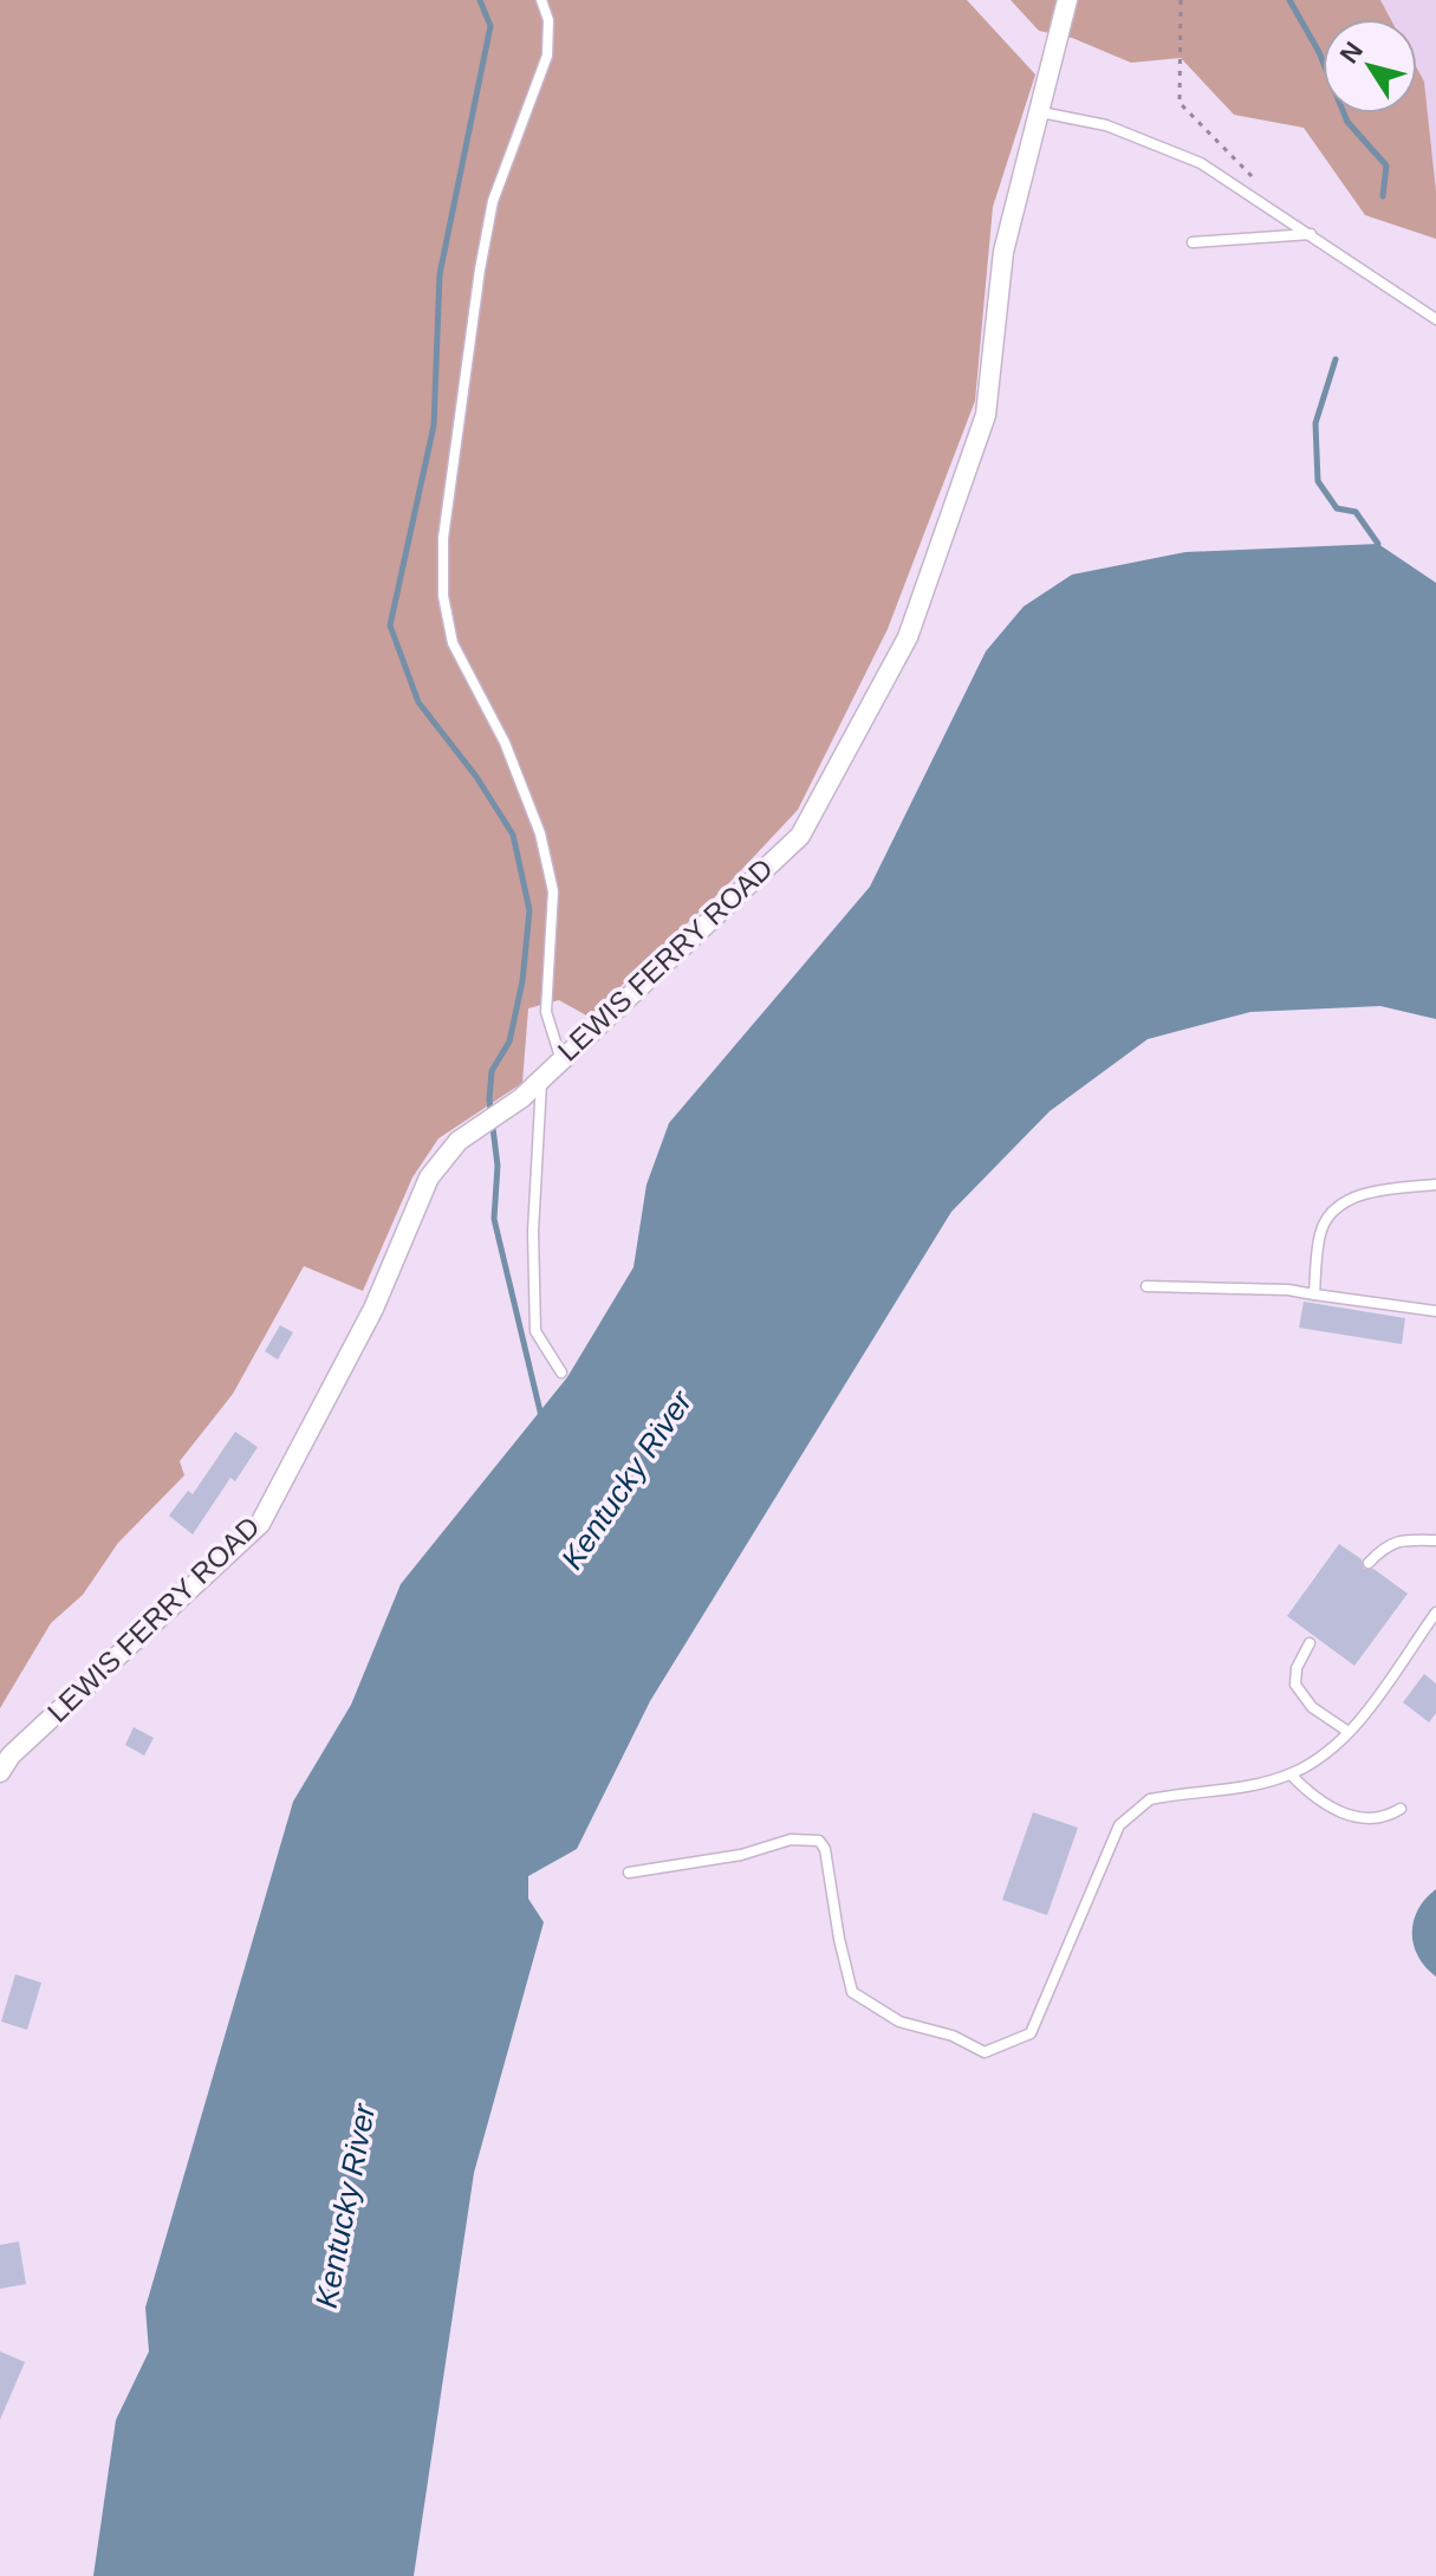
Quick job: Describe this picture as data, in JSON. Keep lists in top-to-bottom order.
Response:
{
  "streets": {
    "street": ["LEWIS FERRY ROAD"]
  },
  "water": ["Kentucky River"],
  "north": "top left"
}
